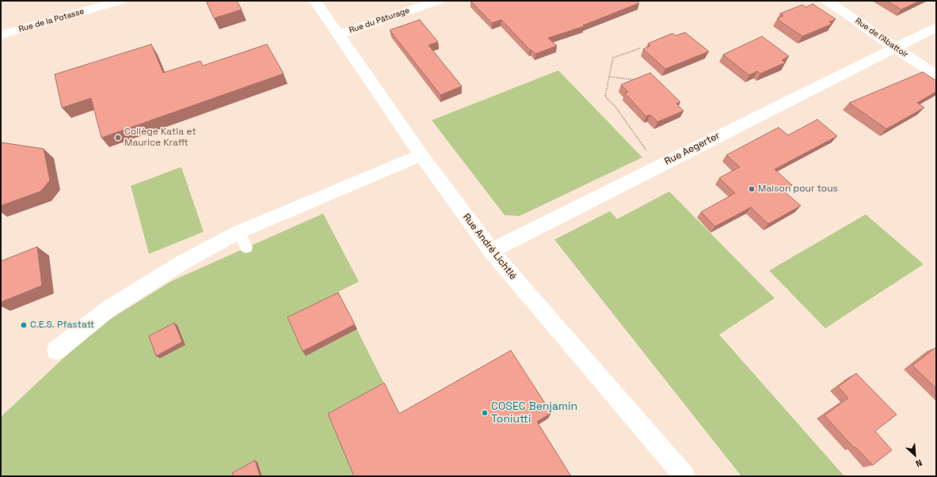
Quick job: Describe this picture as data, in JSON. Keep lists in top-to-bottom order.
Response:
{
  "streets": {
    "street": [
      "Rue de la Potasse",
      "Rue du Pâturage",
      "Rue de l'Abattoir",
      "Rue Aegerter",
      "Rue André Lichtlé"
    ]
  },
  "crossings": [
    ["Rue du Pâturage", "Rue André Lichtlé"],
    ["Rue de l'Abattoir", "Rue Aegerter"],
    ["Rue Aegerter", "Rue André Lichtlé"]
  ],
  "places": [
    "Collège Katia et Maurice Krafft",
    "Maison pour tous",
    "C.E.S. Pfastatt",
    "COSEC Benjamin Toniutti"
  ],
  "north": "bottom right"
}
